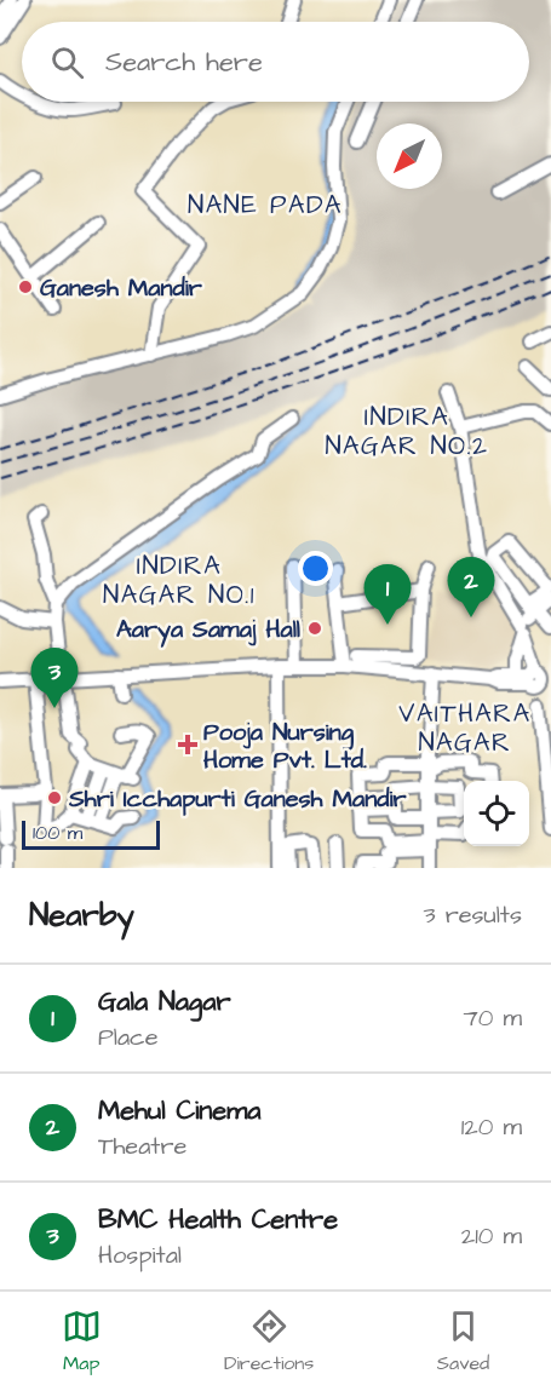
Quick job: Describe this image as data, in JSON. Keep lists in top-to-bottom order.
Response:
{
  "districts": [
    "NANE PADA",
    "INDIRA NAGAR NO.2",
    "INDIRA NAGAR NO.1",
    "VAITHARA NAGAR"
  ],
  "places": {
    "other": ["Ganesh Mandir", "Aarya Samaj Hall", "Shri Icchapurti Ganesh Mandir"],
    "health": ["Pooja Nursing Home Pvt. Ltd."]
  },
  "scale_bar": "100 m",
  "north": "bottom left",
  "page": {
    "search": "Search here",
    "pins": ["2", "1", "3"],
    "scale": "100 m",
    "heading": ["Nearby", "3 results"],
    "list": [
      {
        "mark": "1",
        "name": "Gala Nagar",
        "note": "Place",
        "value": "70 m"
      },
      {
        "mark": "2",
        "name": "Mehul Cinema",
        "note": "Theatre",
        "value": "120 m"
      },
      {
        "mark": "3",
        "name": "BMC Health Centre",
        "note": "Hospital",
        "value": "210 m"
      }
    ],
    "nav": ["Map", "Directions", "Saved"]
  }
}
